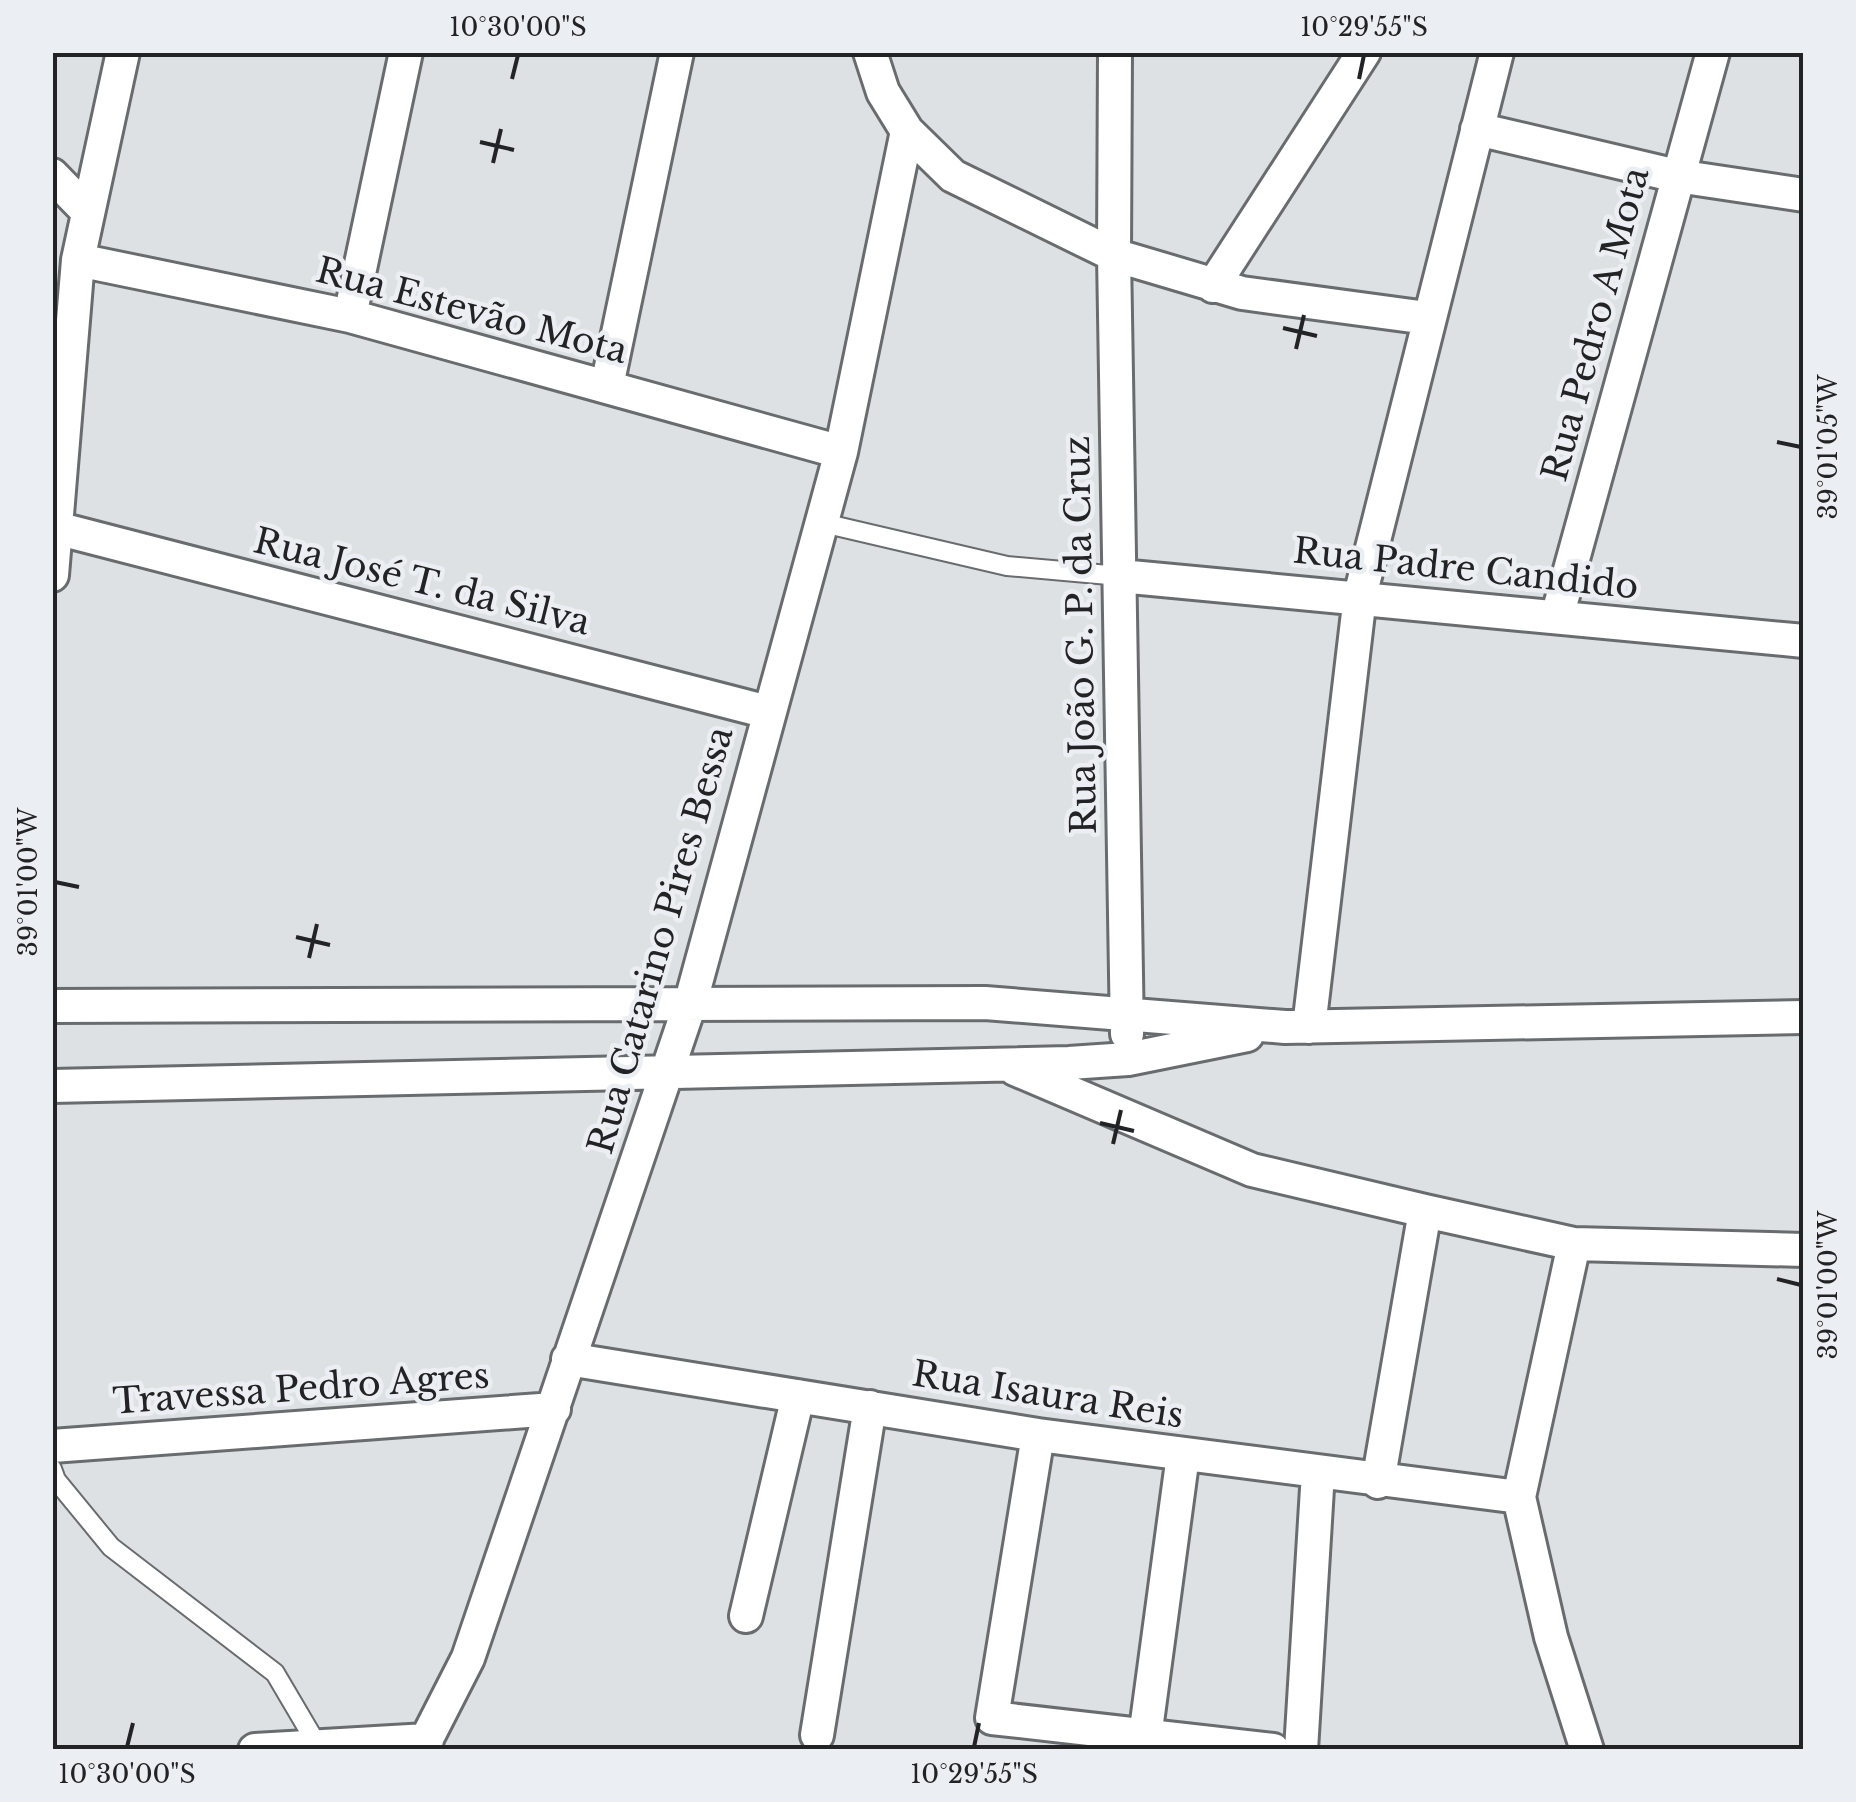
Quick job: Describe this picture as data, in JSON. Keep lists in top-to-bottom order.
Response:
{
  "streets": {
    "street": [
      "Rua Estevão Mota",
      "Rua Pedro A Mota",
      "Rua Padre Candido",
      "Rua José T. da Silva",
      "Rua João G. P. da Cruz",
      "Rua Catarino Pires Bessa",
      "Travessa Pedro Agres",
      "Rua Isaura Reis"
    ]
  },
  "crossings": [
    ["Rua Estevão Mota", "Rua Catarino Pires Bessa"],
    ["Rua Pedro A Mota", "Rua Padre Candido"],
    ["Rua Padre Candido", "Rua João G. P. da Cruz"],
    ["Rua José T. da Silva", "Rua Catarino Pires Bessa"],
    ["Rua Catarino Pires Bessa", "Travessa Pedro Agres"],
    ["Rua Catarino Pires Bessa", "Rua Isaura Reis"]
  ],
  "coordinates": [
    "10°30'00\"S",
    "10°29'55\"S",
    "39°01'05\"W",
    "39°01'00\"W"
  ]
}
